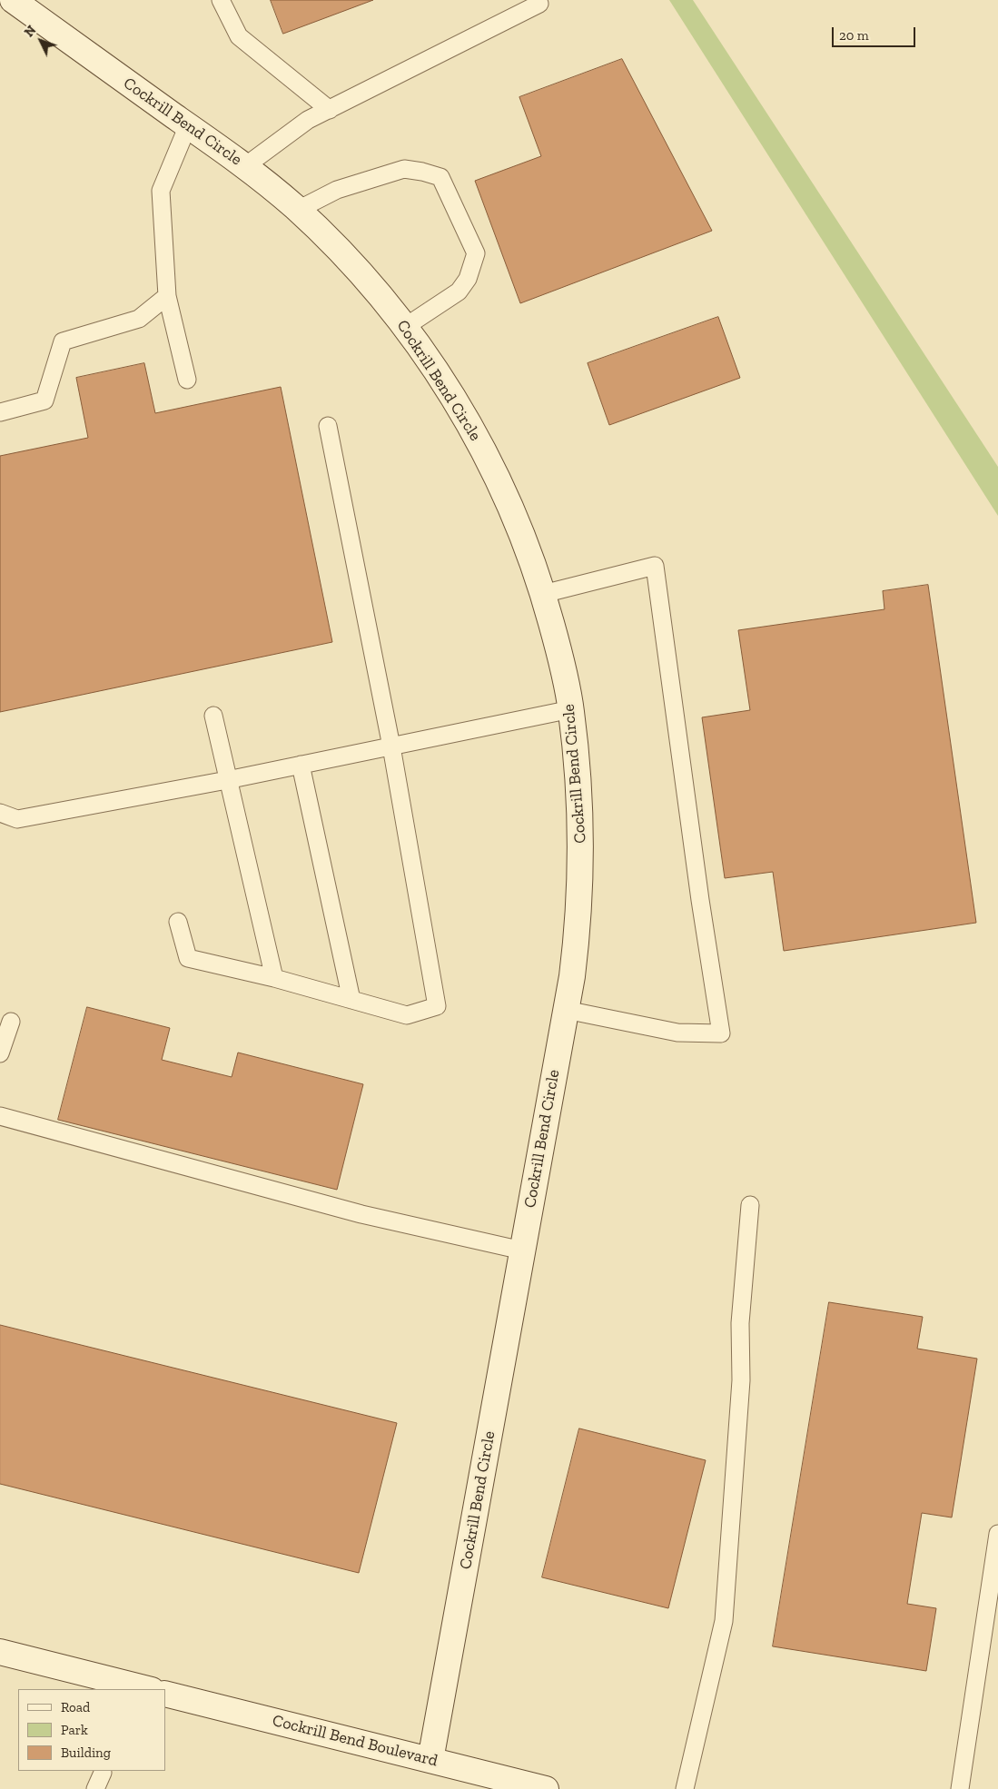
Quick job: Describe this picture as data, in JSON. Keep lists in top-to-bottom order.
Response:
{
  "streets": {
    "street": ["Cockrill Bend Circle", "Cockrill Bend Boulevard"]
  },
  "crossings": [
    ["Cockrill Bend Circle", "Cockrill Bend Boulevard"]
  ],
  "legend": ["Road", "Park", "Building"],
  "scale_bar": "20 m",
  "north": "top left"
}
